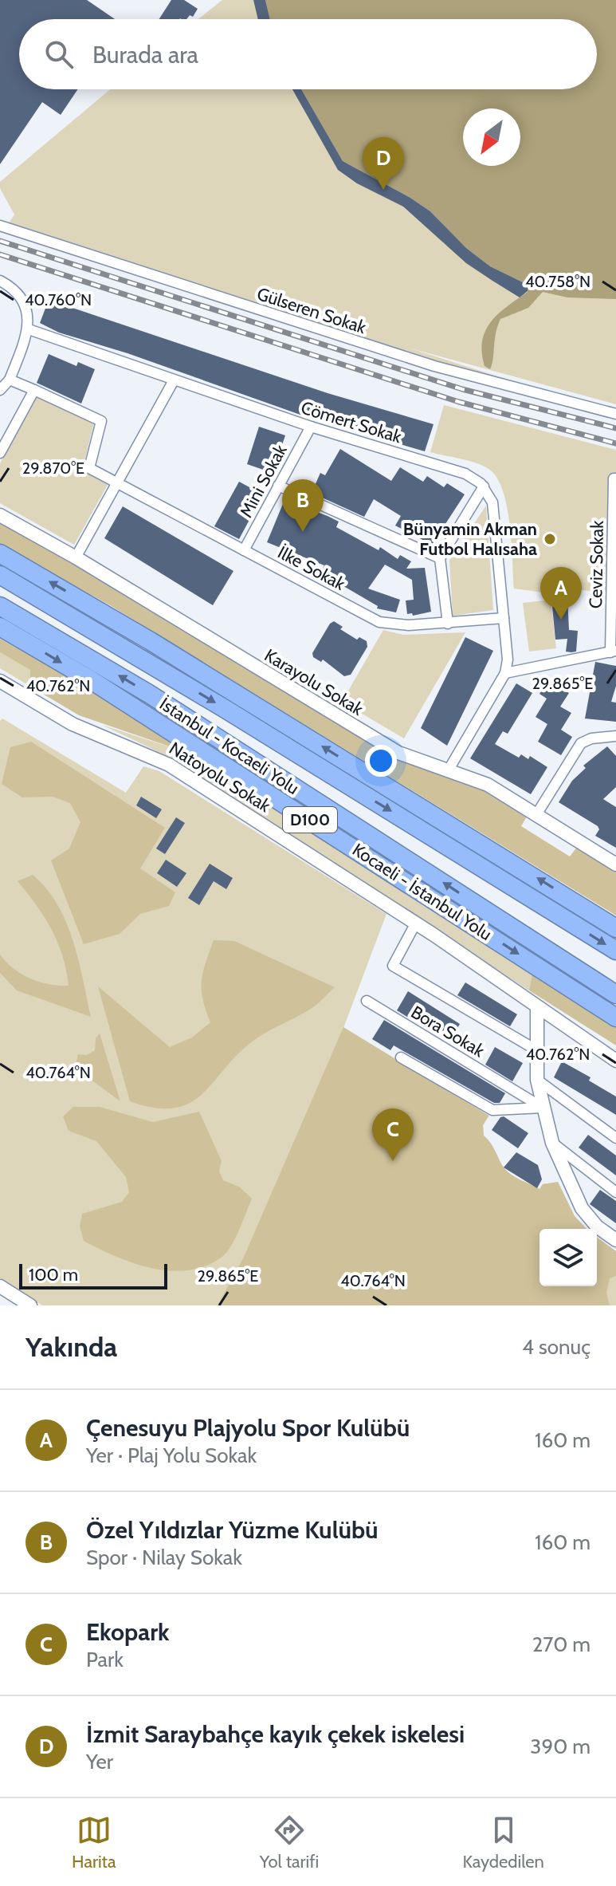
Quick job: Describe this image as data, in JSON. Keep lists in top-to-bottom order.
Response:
{
  "streets": {
    "highway": ["İstanbul - Kocaeli Yolu", "D100", "Kocaeli - İstanbul Yolu"],
    "main road": ["Karayolu Sokak", "Natoyolu Sokak"],
    "street": [
      "Gülseren Sokak",
      "Cömert Sokak",
      "Mini Sokak",
      "Ceviz Sokak",
      "İlke Sokak",
      "Bora Sokak"
    ]
  },
  "crossings": [
    ["Cömert Sokak", "Mini Sokak"],
    ["Mini Sokak", "İlke Sokak"],
    ["Natoyolu Sokak", "Bora Sokak"]
  ],
  "places": ["Bünyamin Akman Futbol Halısaha"],
  "scale_bar": "100 m",
  "north": "bottom left",
  "page": {
    "search": "Burada ara",
    "pins": [
      "D",
      "B",
      "A",
      "C"
    ],
    "scale": "100 m",
    "heading": ["Yakında", "4 sonuç"],
    "list": [
      {
        "mark": "A",
        "name": "Çenesuyu Plajyolu Spor Kulübü",
        "note": "Yer · Plaj Yolu Sokak",
        "value": "160 m"
      },
      {
        "mark": "B",
        "name": "Özel Yıldızlar Yüzme Kulübü",
        "note": "Spor · Nilay Sokak",
        "value": "160 m"
      },
      {
        "mark": "C",
        "name": "Ekopark",
        "note": "Park",
        "value": "270 m"
      },
      {
        "mark": "D",
        "name": "İzmit Saraybahçe kayık çekek iskelesi",
        "note": "Yer",
        "value": "390 m"
      }
    ],
    "nav": ["Harita", "Yol tarifi", "Kaydedilen"]
  },
  "coordinates": [
    "40.758°N",
    "40.760°N",
    "29.870°E",
    "29.865°E",
    "40.762°N",
    "40.764°N"
  ]
}
